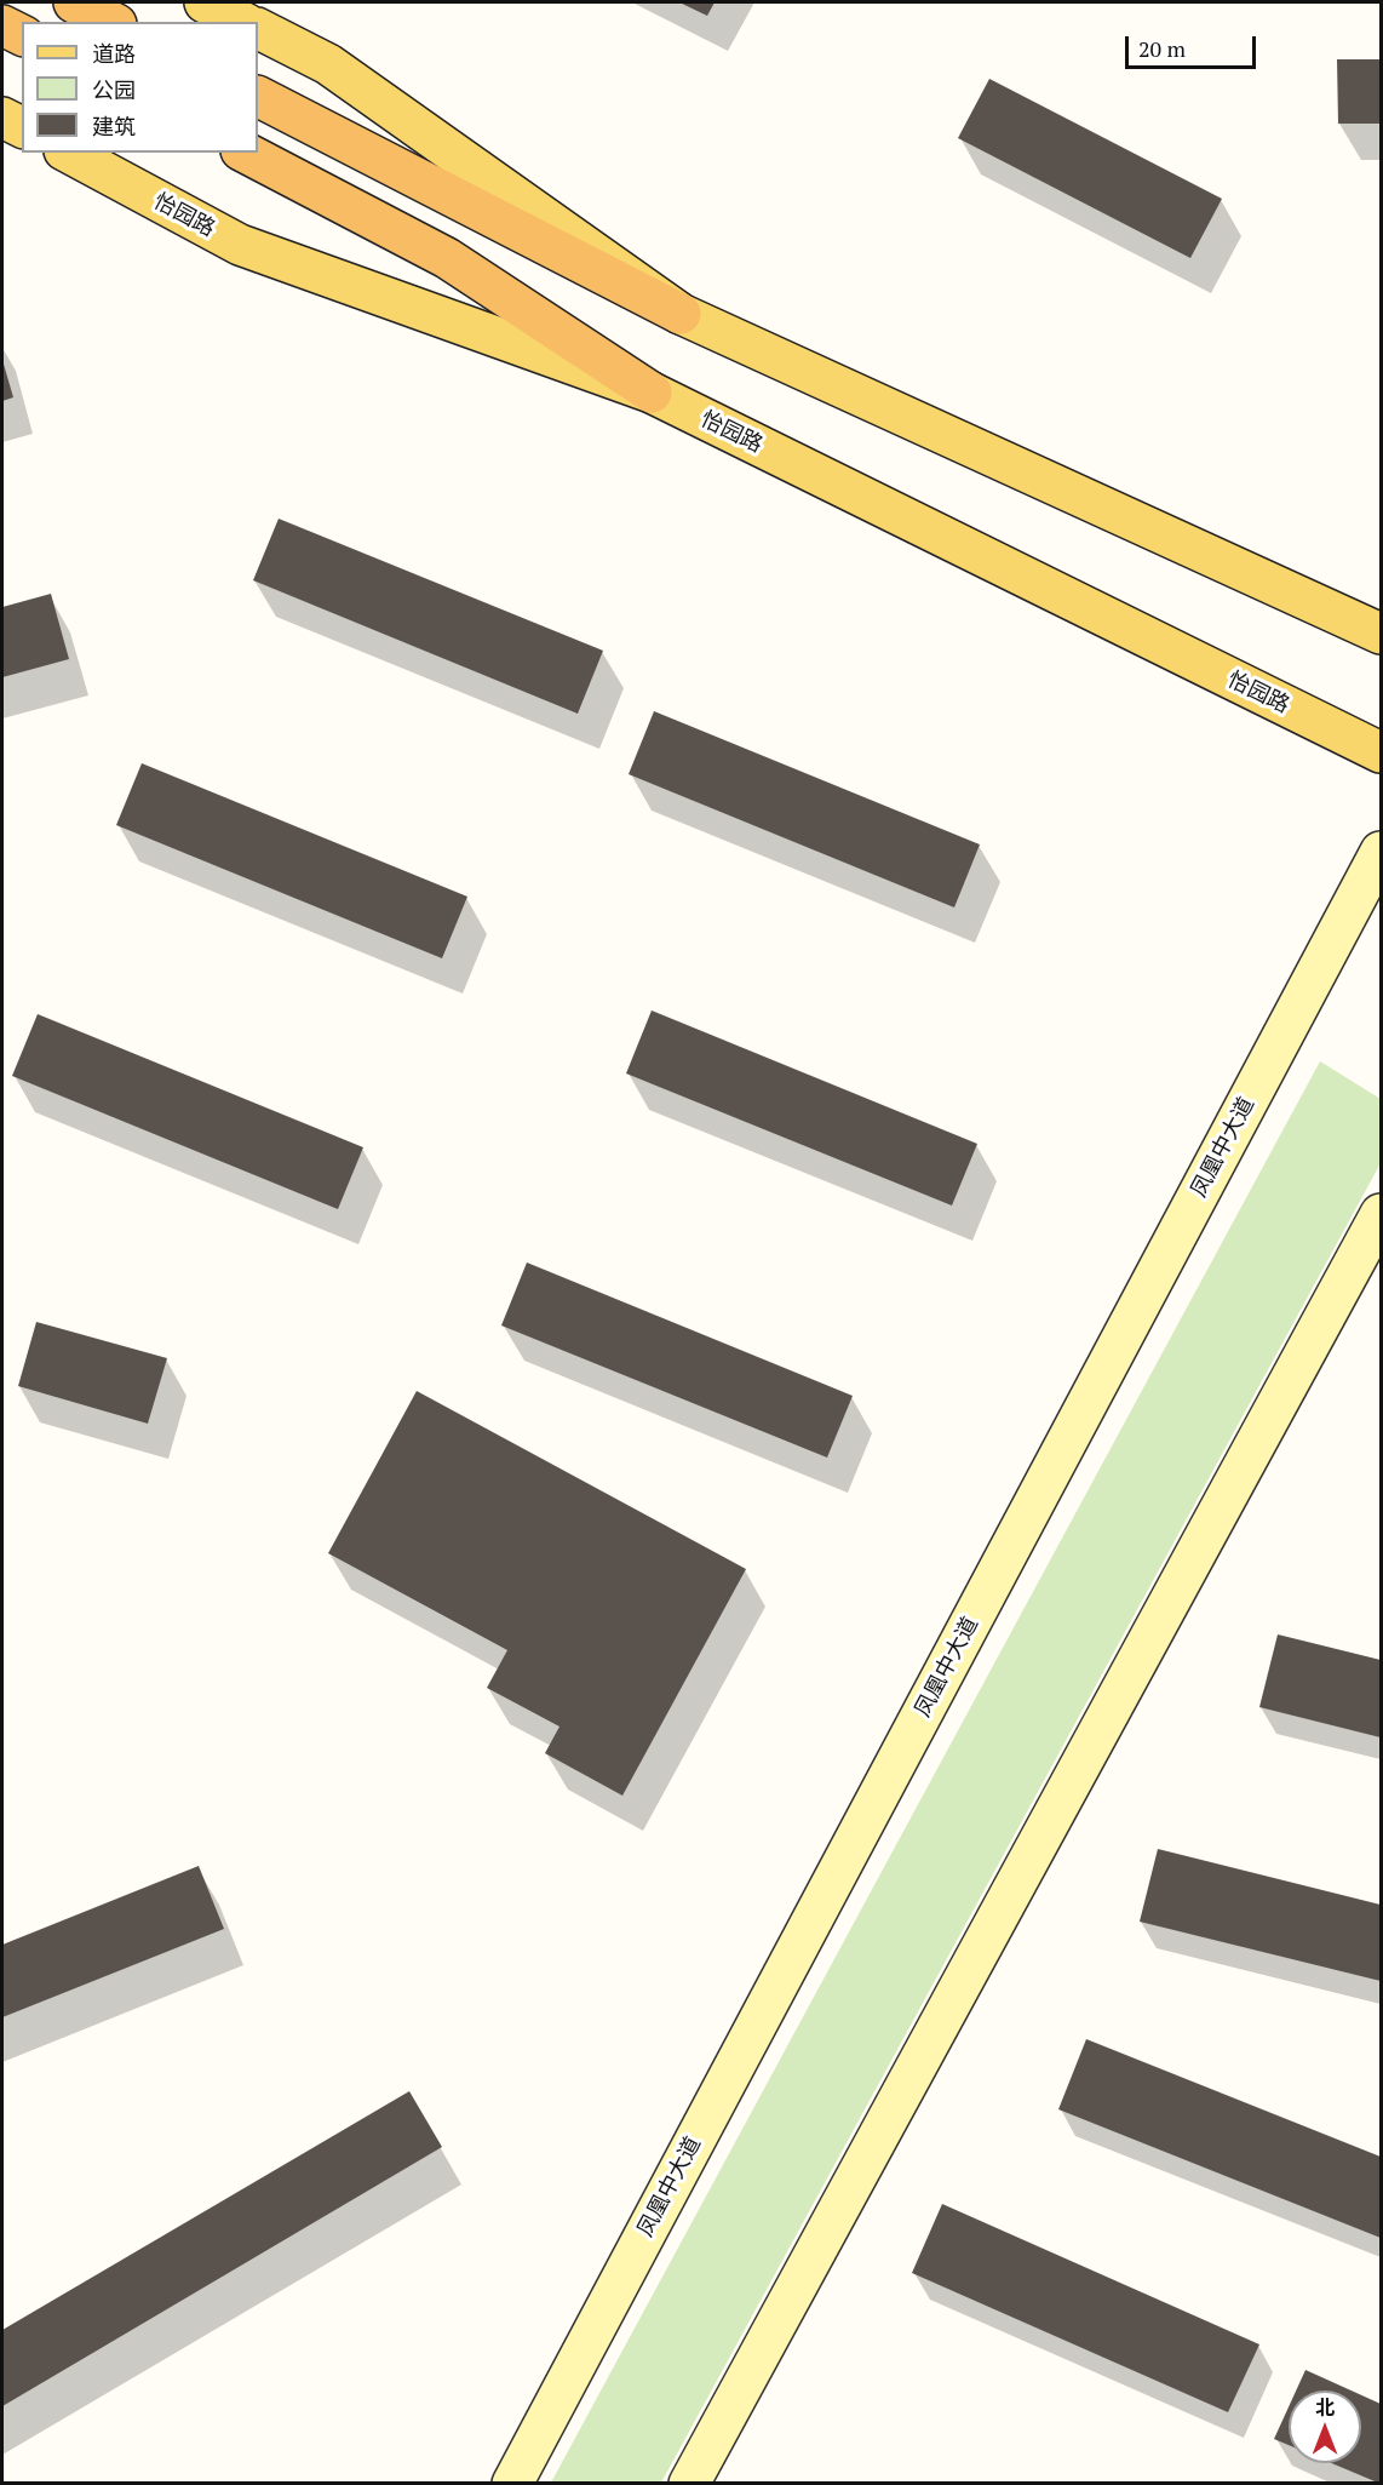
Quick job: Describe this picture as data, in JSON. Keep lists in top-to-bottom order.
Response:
{
  "streets": {
    "main road": ["怡园路", "凤凰中大道"]
  },
  "legend": ["道路", "公园", "建筑"],
  "scale_bar": "20 m",
  "north": "top"
}
